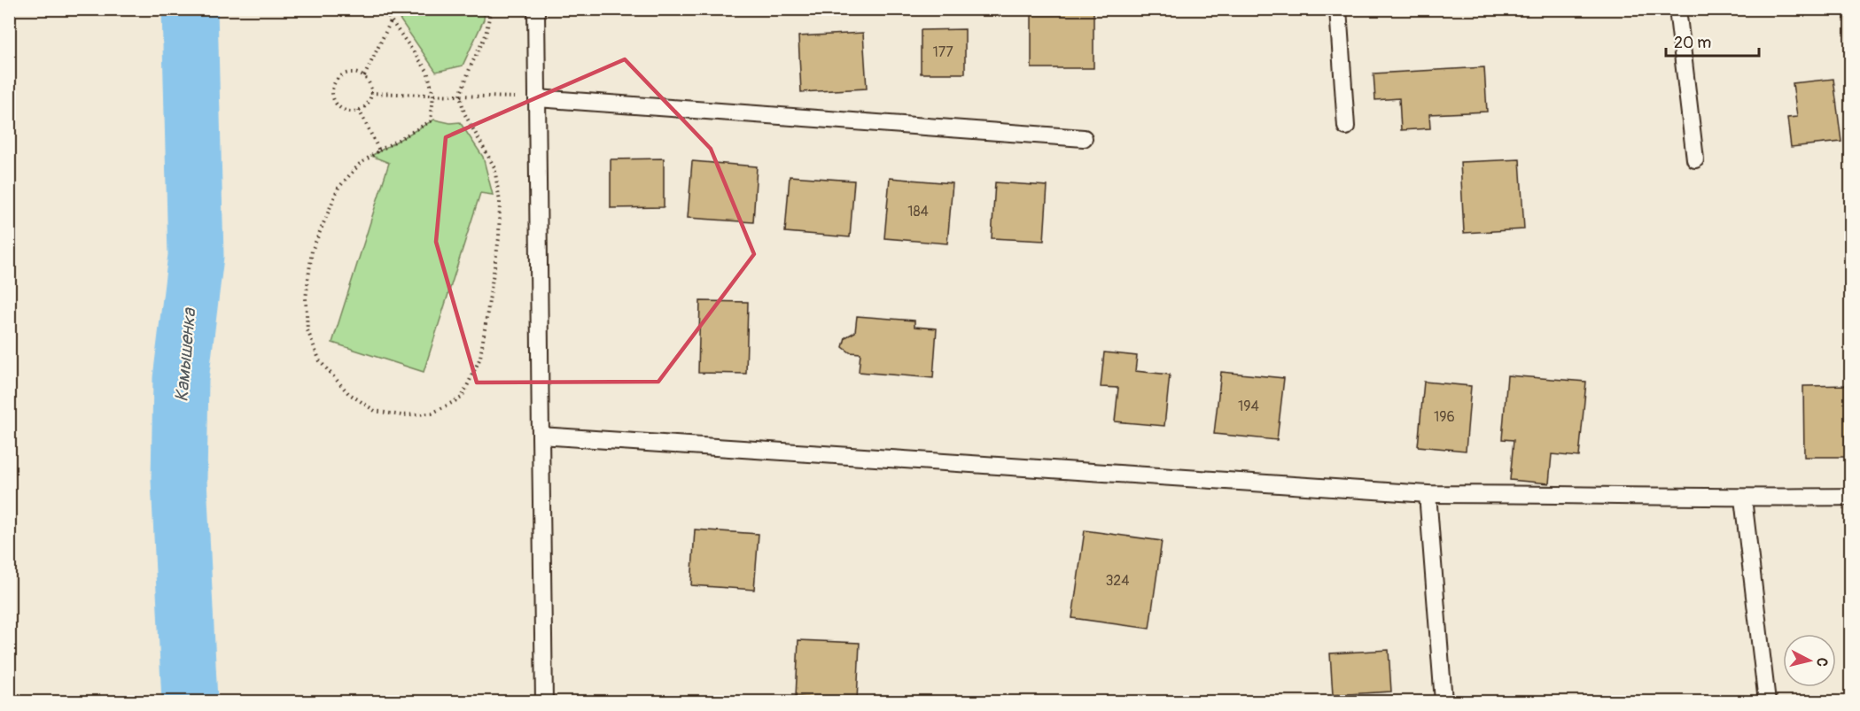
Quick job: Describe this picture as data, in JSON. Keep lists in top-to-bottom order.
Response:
{
  "water": ["Камышенка"],
  "house_numbers": [
    "177",
    "184",
    "194",
    "196",
    "324"
  ],
  "scale_bar": "20 m",
  "north": "right"
}
